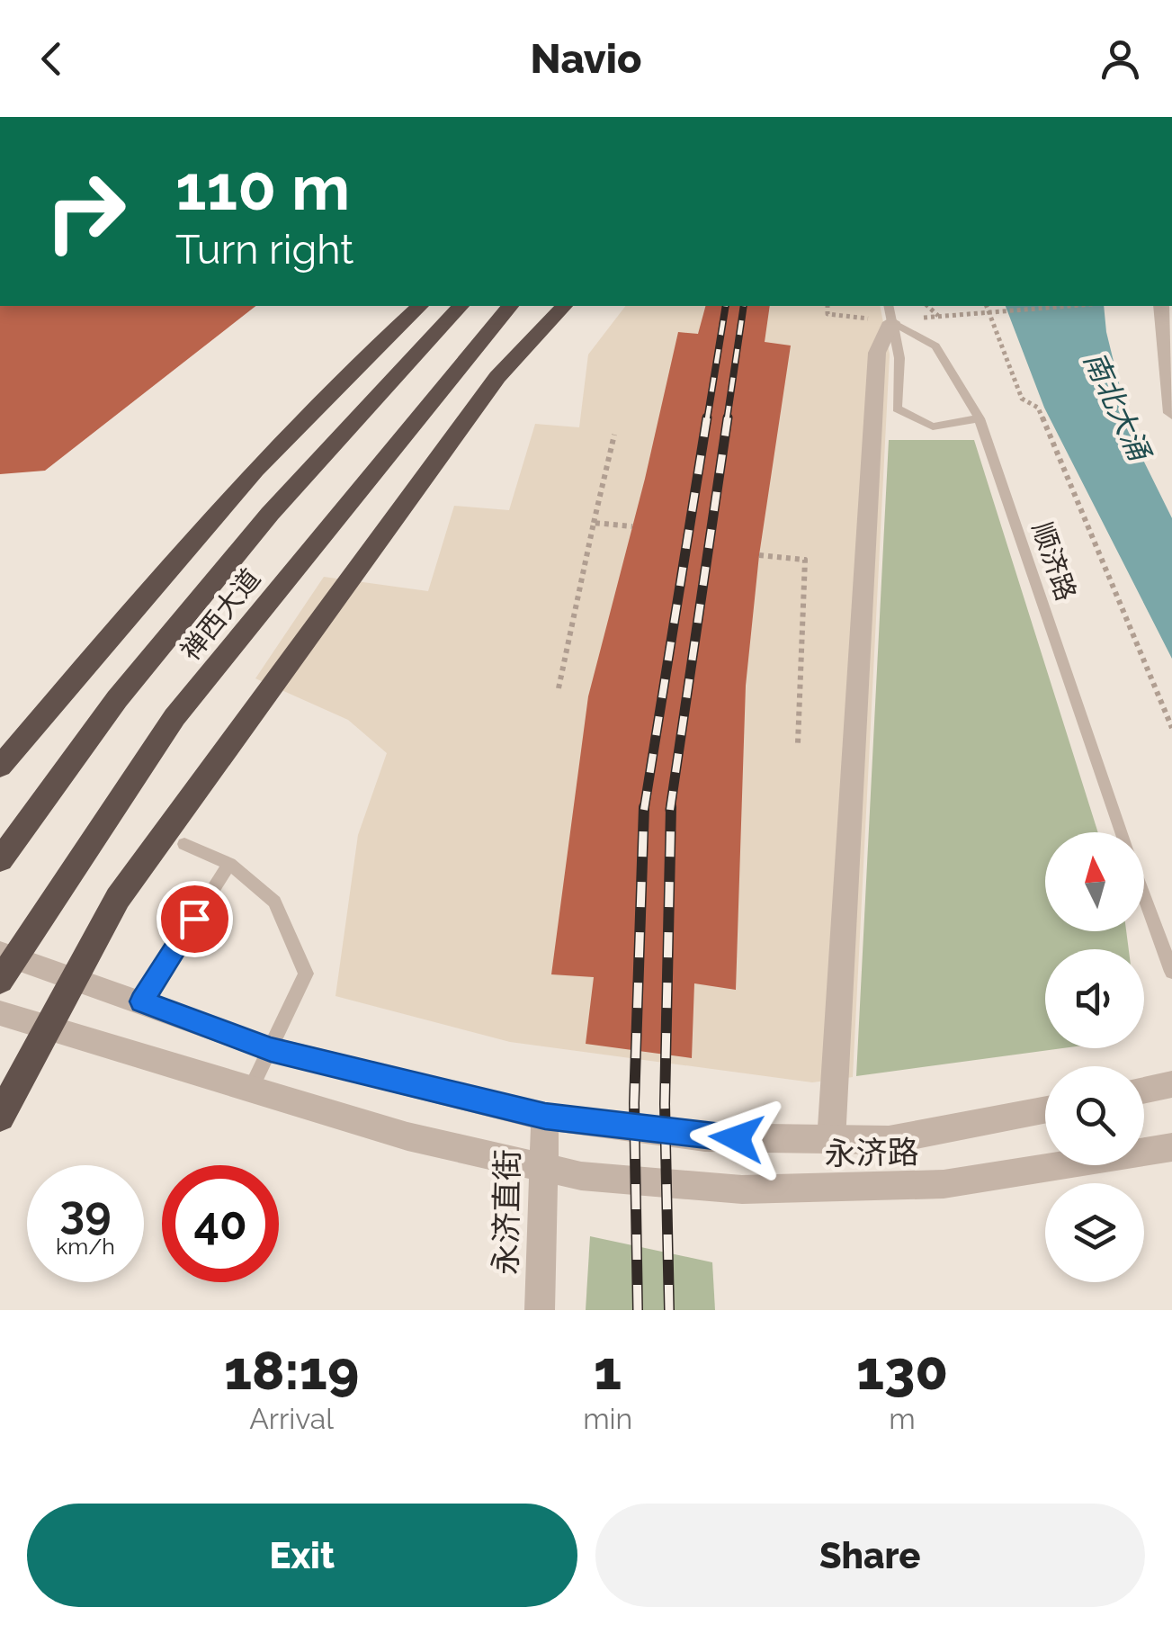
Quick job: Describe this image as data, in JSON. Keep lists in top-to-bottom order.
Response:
{
  "streets": {
    "highway": ["禅西大道"],
    "street": ["永济路", "永济直街"],
    "lane": ["顺济路"]
  },
  "crossings": [
    ["永济路", "永济直街"]
  ],
  "water": ["南北大涌"],
  "north": "top",
  "page": {
    "header": "Navio",
    "turn": ["110 m", "Turn right"],
    "speed": "39 km/h",
    "limit": "40",
    "eta": [
      "18:19",
      "Arrival",
      "1",
      "min",
      "130",
      "m"
    ],
    "buttons": ["Exit", "Share"]
  }
}
